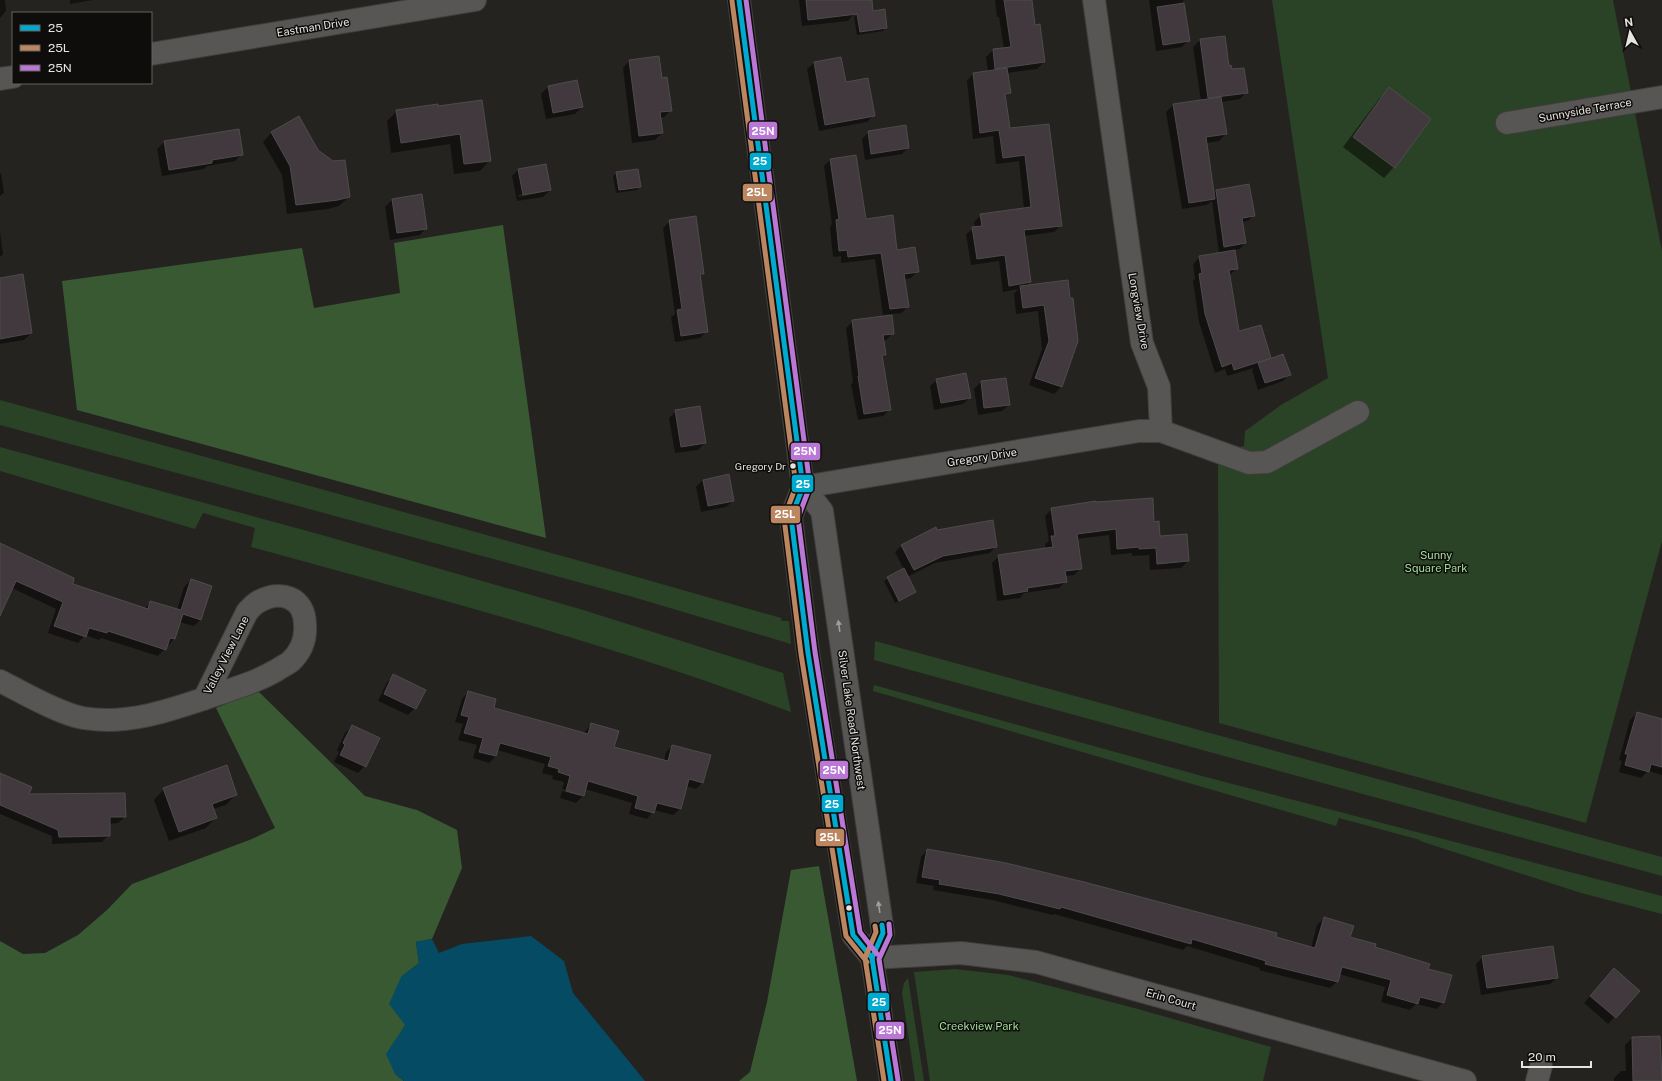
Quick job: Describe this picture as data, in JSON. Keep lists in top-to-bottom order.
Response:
{
  "streets": {
    "street": [
      "Eastman Drive",
      "Sunnyside Terrace",
      "Longview Drive",
      "Gregory Drive",
      "Valley View Lane",
      "Silver Lake Road Northwest",
      "Erin Court"
    ]
  },
  "crossings": [
    ["Longview Drive", "Gregory Drive"],
    ["Gregory Drive", "Silver Lake Road Northwest"],
    ["Silver Lake Road Northwest", "Erin Court"]
  ],
  "parks": ["Sunny Square Park", "Creekview Park"],
  "places": ["Gregory Dr"],
  "lines": ["transit line 25", "transit line 25N", "transit line 25L"],
  "legend": ["25", "25L", "25N"],
  "scale_bar": "20 m",
  "north": "top"
}
